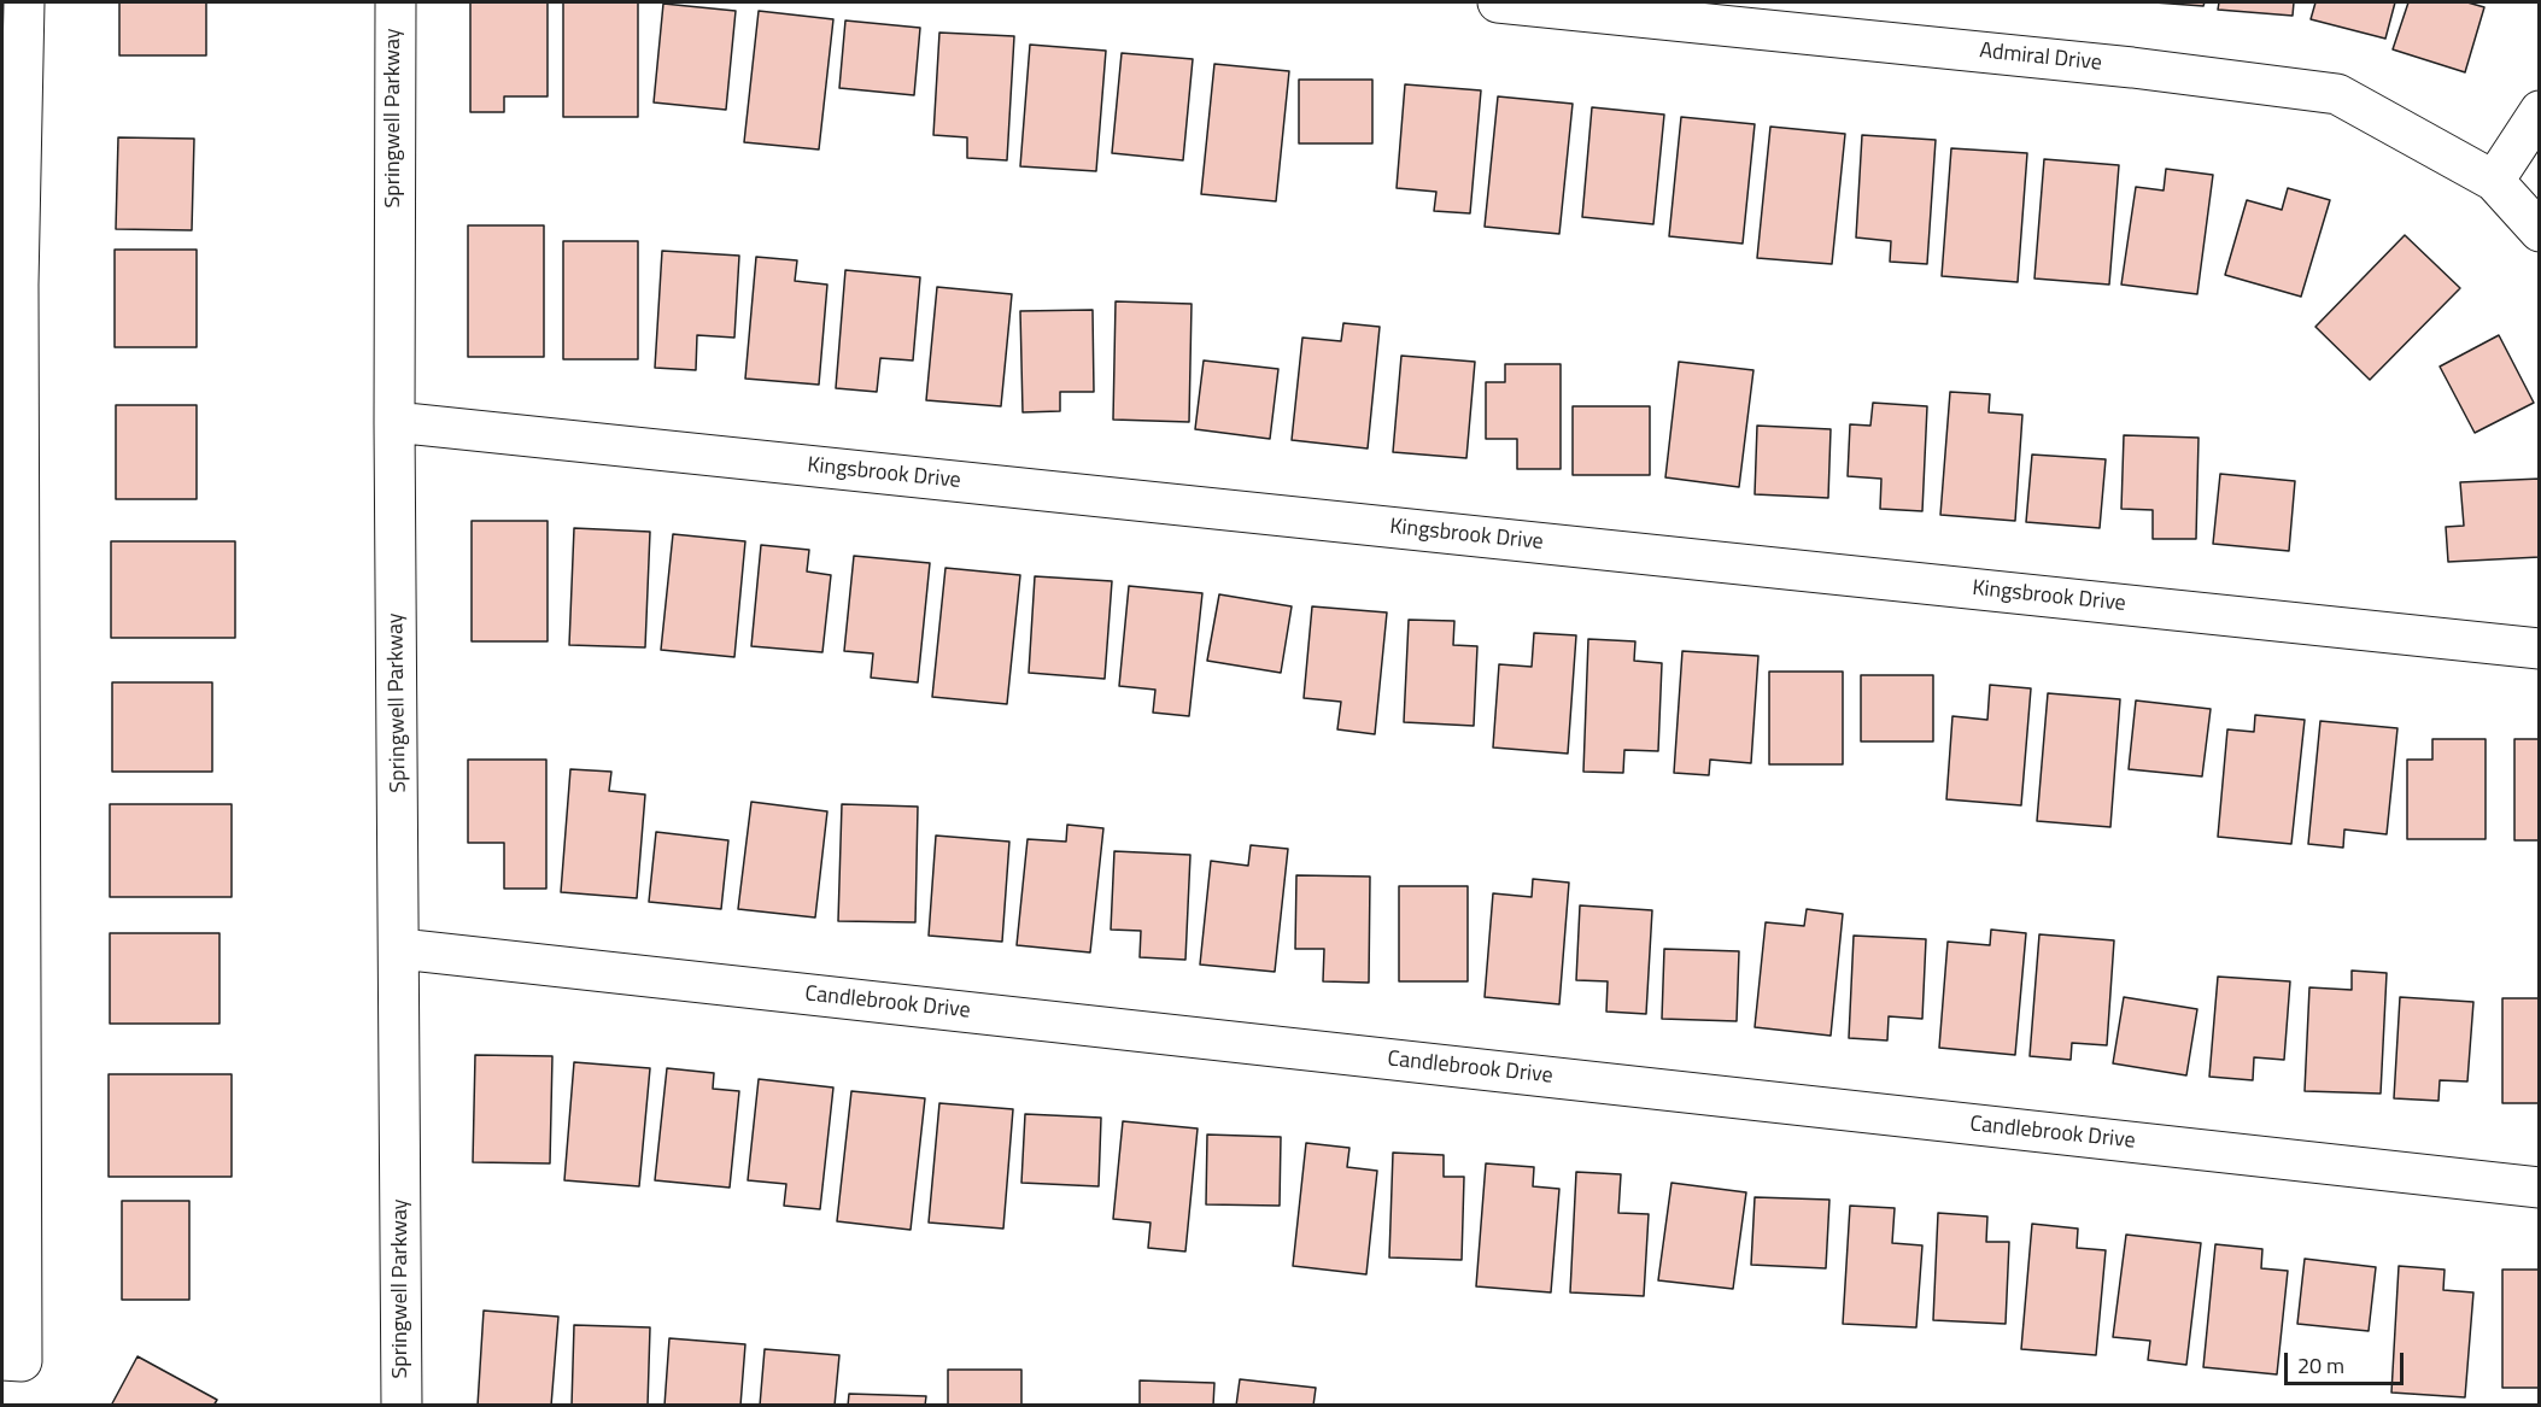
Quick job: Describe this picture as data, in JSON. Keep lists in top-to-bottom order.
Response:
{
  "streets": {
    "street": [
      "Admiral Drive",
      "Springwell Parkway",
      "Kingsbrook Drive",
      "Candlebrook Drive"
    ]
  },
  "crossings": [
    ["Springwell Parkway", "Kingsbrook Drive"],
    ["Springwell Parkway", "Candlebrook Drive"]
  ],
  "scale_bar": "20 m"
}
